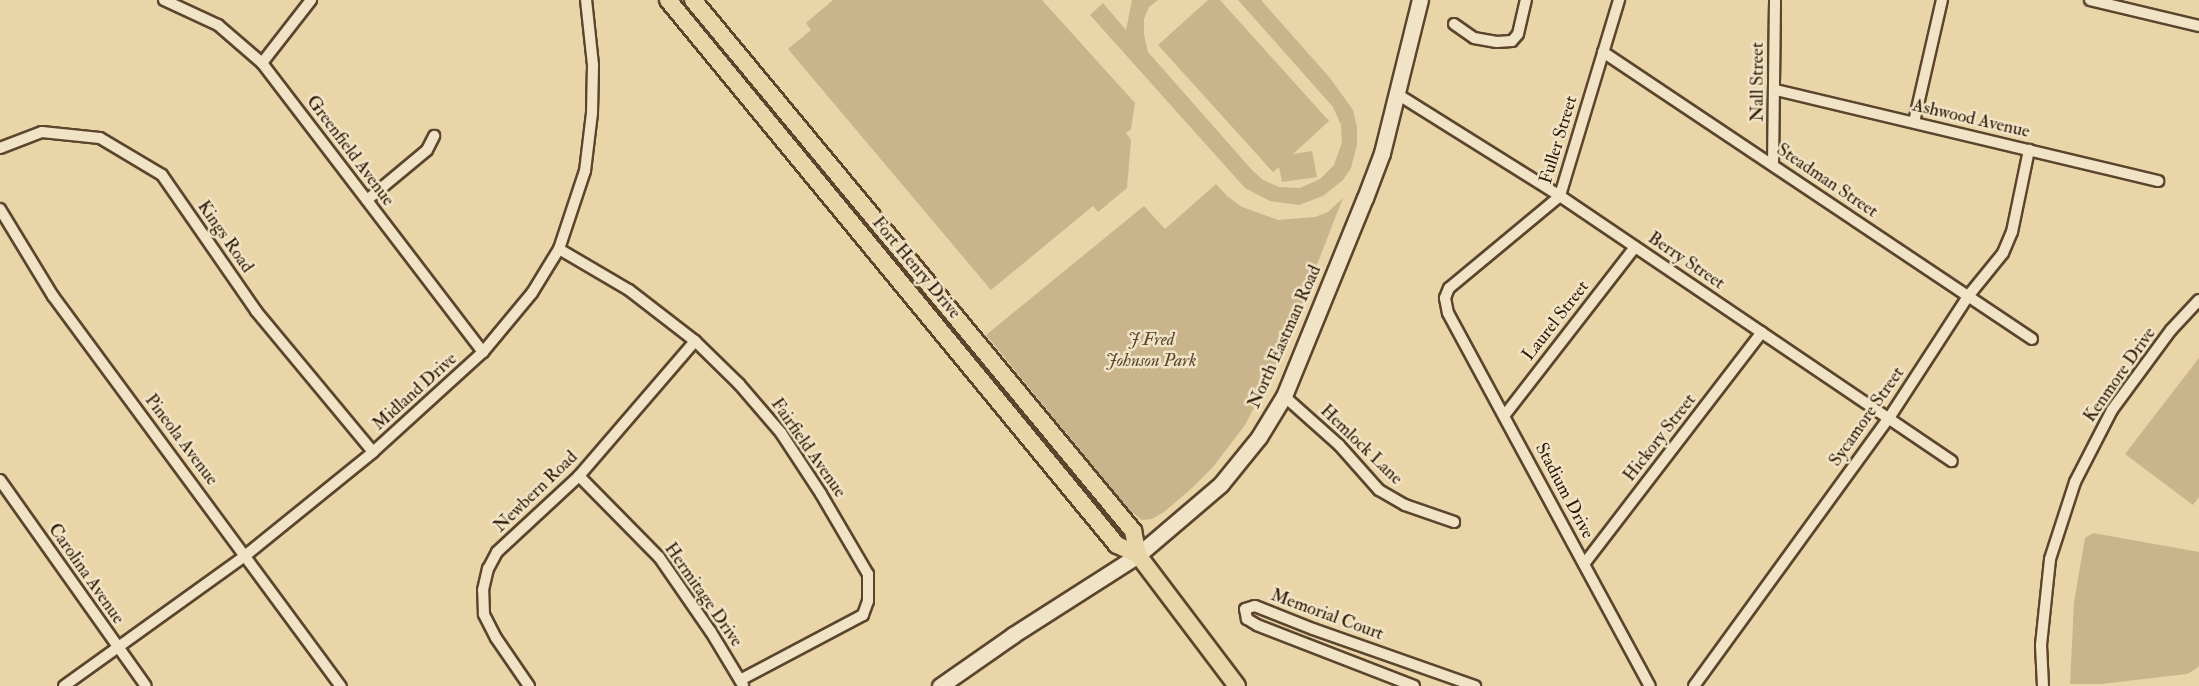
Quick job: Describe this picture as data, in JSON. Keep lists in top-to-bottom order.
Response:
{
  "streets": {
    "main road": ["Fort Henry Drive", "North Eastman Road"],
    "street": [
      "Nall Street",
      "Ashwood Avenue",
      "Fuller Street",
      "Greenfield Avenue",
      "Steadman Street",
      "Kings Road",
      "Berry Street",
      "Laurel Street",
      "Kenmore Drive",
      "Midland Drive",
      "Sycamore Street",
      "Hickory Street",
      "Pineola Avenue",
      "Hemlock Lane",
      "Fairfield Avenue",
      "Stadium Drive",
      "Newbern Road",
      "Carolina Avenue",
      "Hermitage Drive",
      "Memorial Court"
    ]
  },
  "crossings": [
    ["Nall Street", "Ashwood Avenue"],
    ["Nall Street", "Steadman Street"],
    ["Ashwood Avenue", "Sycamore Street"],
    ["Fuller Street", "Steadman Street"],
    ["Fuller Street", "Berry Street"],
    ["Fuller Street", "Stadium Drive"],
    ["Greenfield Avenue", "Midland Drive"],
    ["Steadman Street", "Sycamore Street"],
    ["Kings Road", "Midland Drive"],
    ["Berry Street", "Laurel Street"],
    ["Berry Street", "North Eastman Road"],
    ["Berry Street", "Sycamore Street"],
    ["Berry Street", "Hickory Street"],
    ["Fort Henry Drive", "North Eastman Road"],
    ["Laurel Street", "Stadium Drive"],
    ["North Eastman Road", "Hemlock Lane"],
    ["Midland Drive", "Pineola Avenue"],
    ["Midland Drive", "Fairfield Avenue"],
    ["Midland Drive", "Carolina Avenue"],
    ["Hickory Street", "Stadium Drive"],
    ["Fairfield Avenue", "Newbern Road"],
    ["Fairfield Avenue", "Hermitage Drive"],
    ["Newbern Road", "Hermitage Drive"]
  ],
  "parks": ["J Fred Johnson Park"]
}
